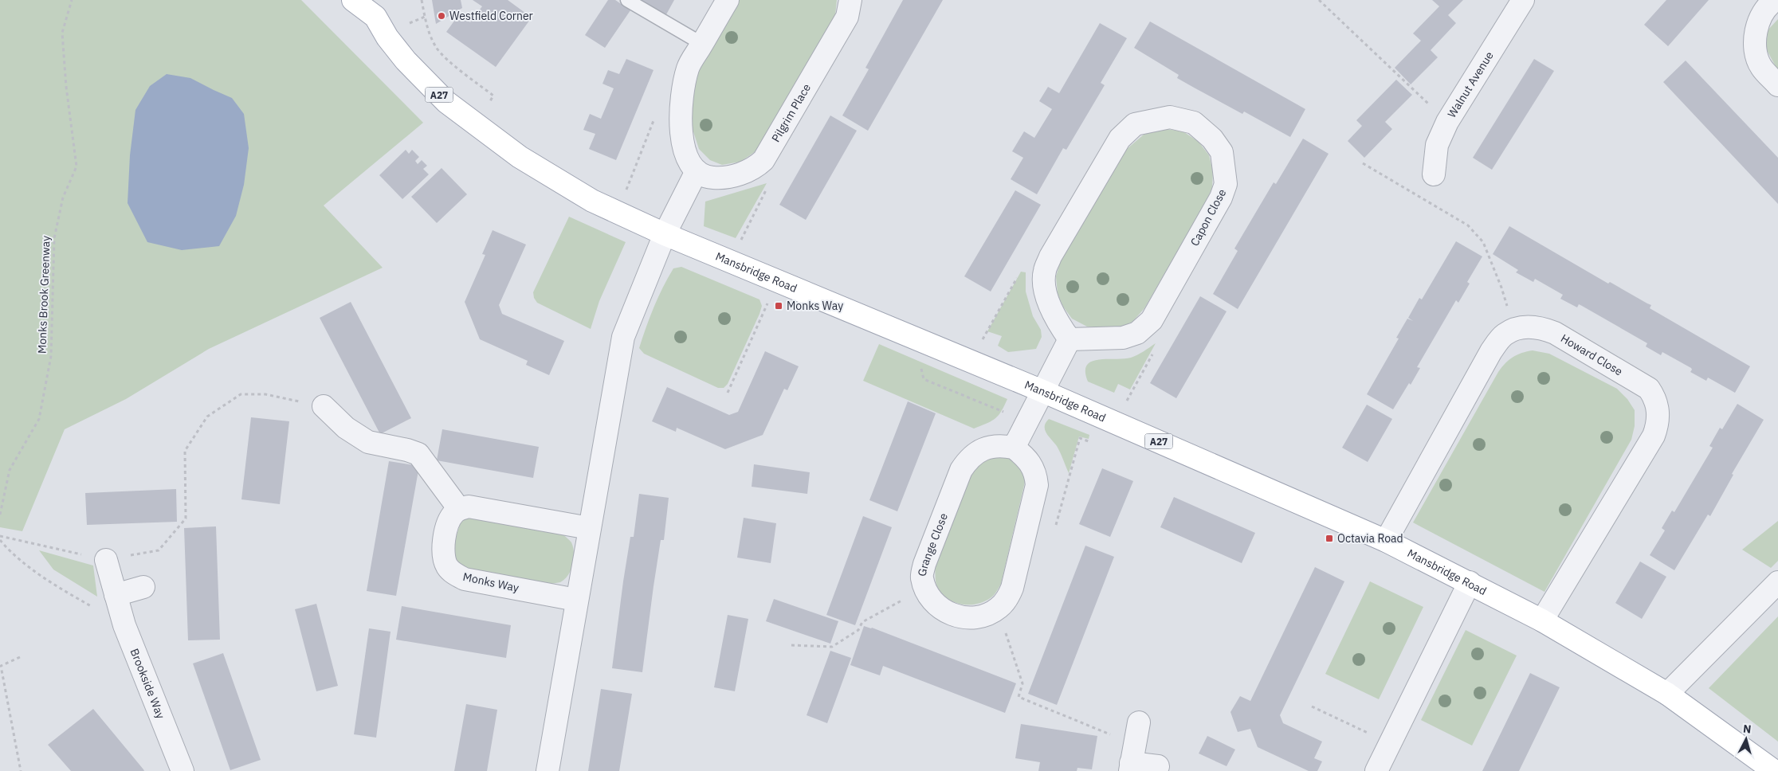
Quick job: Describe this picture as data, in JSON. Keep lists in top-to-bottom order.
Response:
{
  "streets": {
    "main road": ["A27", "Mansbridge Road"],
    "street": [
      "Walnut Avenue",
      "Pilgrim Place",
      "Capon Close",
      "Howard Close",
      "Grange Close",
      "Monks Way",
      "Brookside Way"
    ],
    "path": ["Monks Brook Greenway"]
  },
  "crossings": [
    ["Mansbridge Road", "Howard Close"]
  ],
  "places": {
    "other": ["Westfield Corner"],
    "transit": ["Monks Way", "Octavia Road"]
  },
  "north": "top"
}
